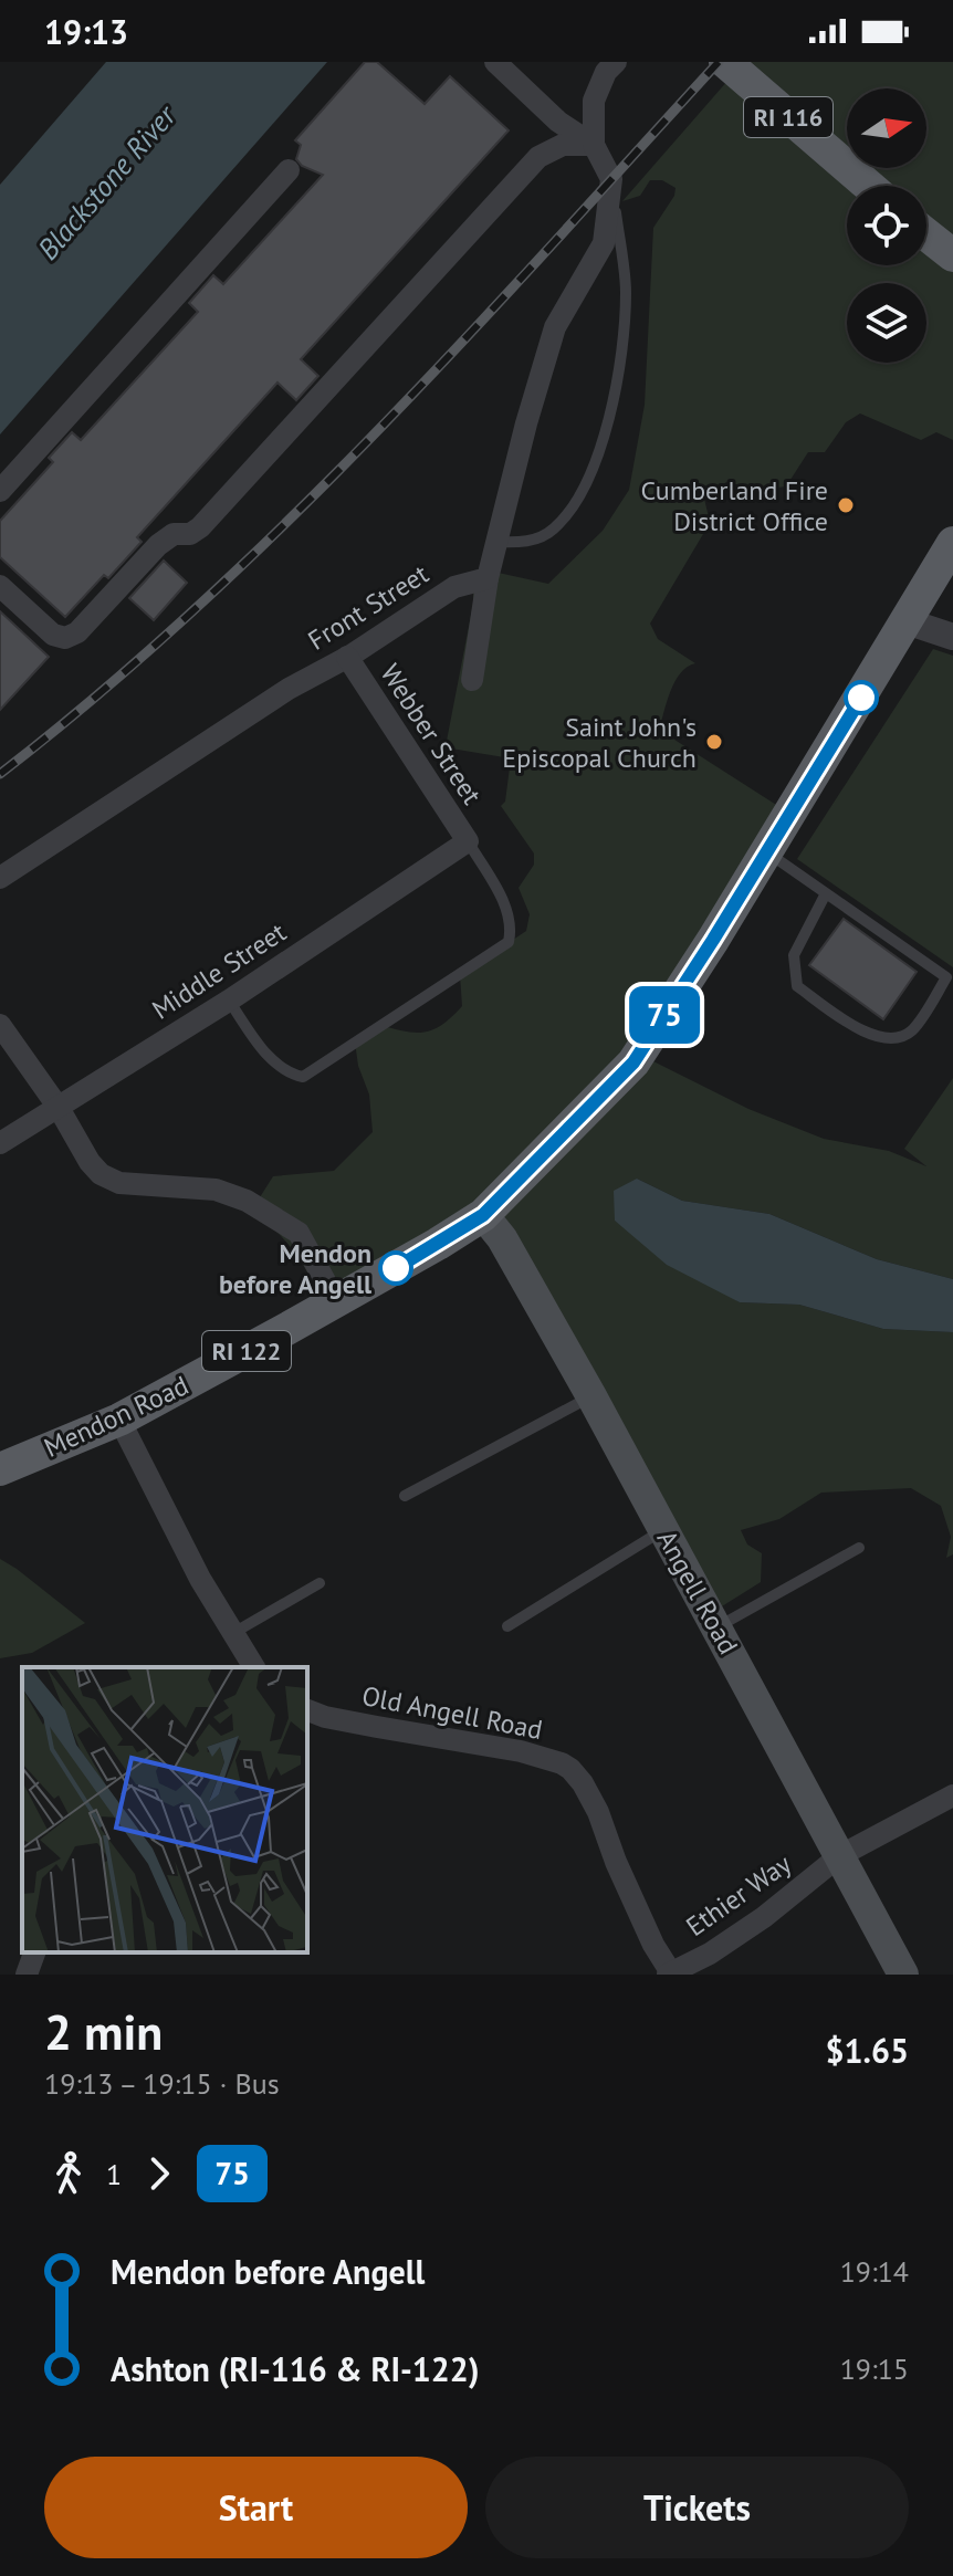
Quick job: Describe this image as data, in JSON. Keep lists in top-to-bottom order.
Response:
{
  "streets": {
    "main road": [
      "RI 116",
      "RI 122",
      "Mendon Road",
      "Angell Road"
    ],
    "street": [
      "Front Street",
      "Webber Street",
      "Middle Street",
      "Old Angell Road",
      "Ethier Way"
    ]
  },
  "crossings": [
    ["Front Street", "Webber Street"],
    ["Webber Street", "Middle Street"],
    ["Mendon Road", "Angell Road"],
    ["Angell Road", "Ethier Way"],
    ["Old Angell Road", "Ethier Way"]
  ],
  "water": ["Blackstone River"],
  "places": ["Cumberland Fire District Office", "Saint John's Episcopal Church", "Mendon before Angell"],
  "lines": ["bus line 75"],
  "north": "right",
  "page": {
    "status": "19:13",
    "on_map": "75",
    "heading": ["2 min", "19:13 – 19:15 · Bus", "$1.65"],
    "legs": ["1", "75"],
    "list": [
      {
        "name": "Mendon before Angell",
        "value": "19:14"
      },
      {
        "name": "Ashton (RI-116 & RI-122)",
        "value": "19:15"
      }
    ],
    "buttons": ["Start", "Tickets"]
  }
}
